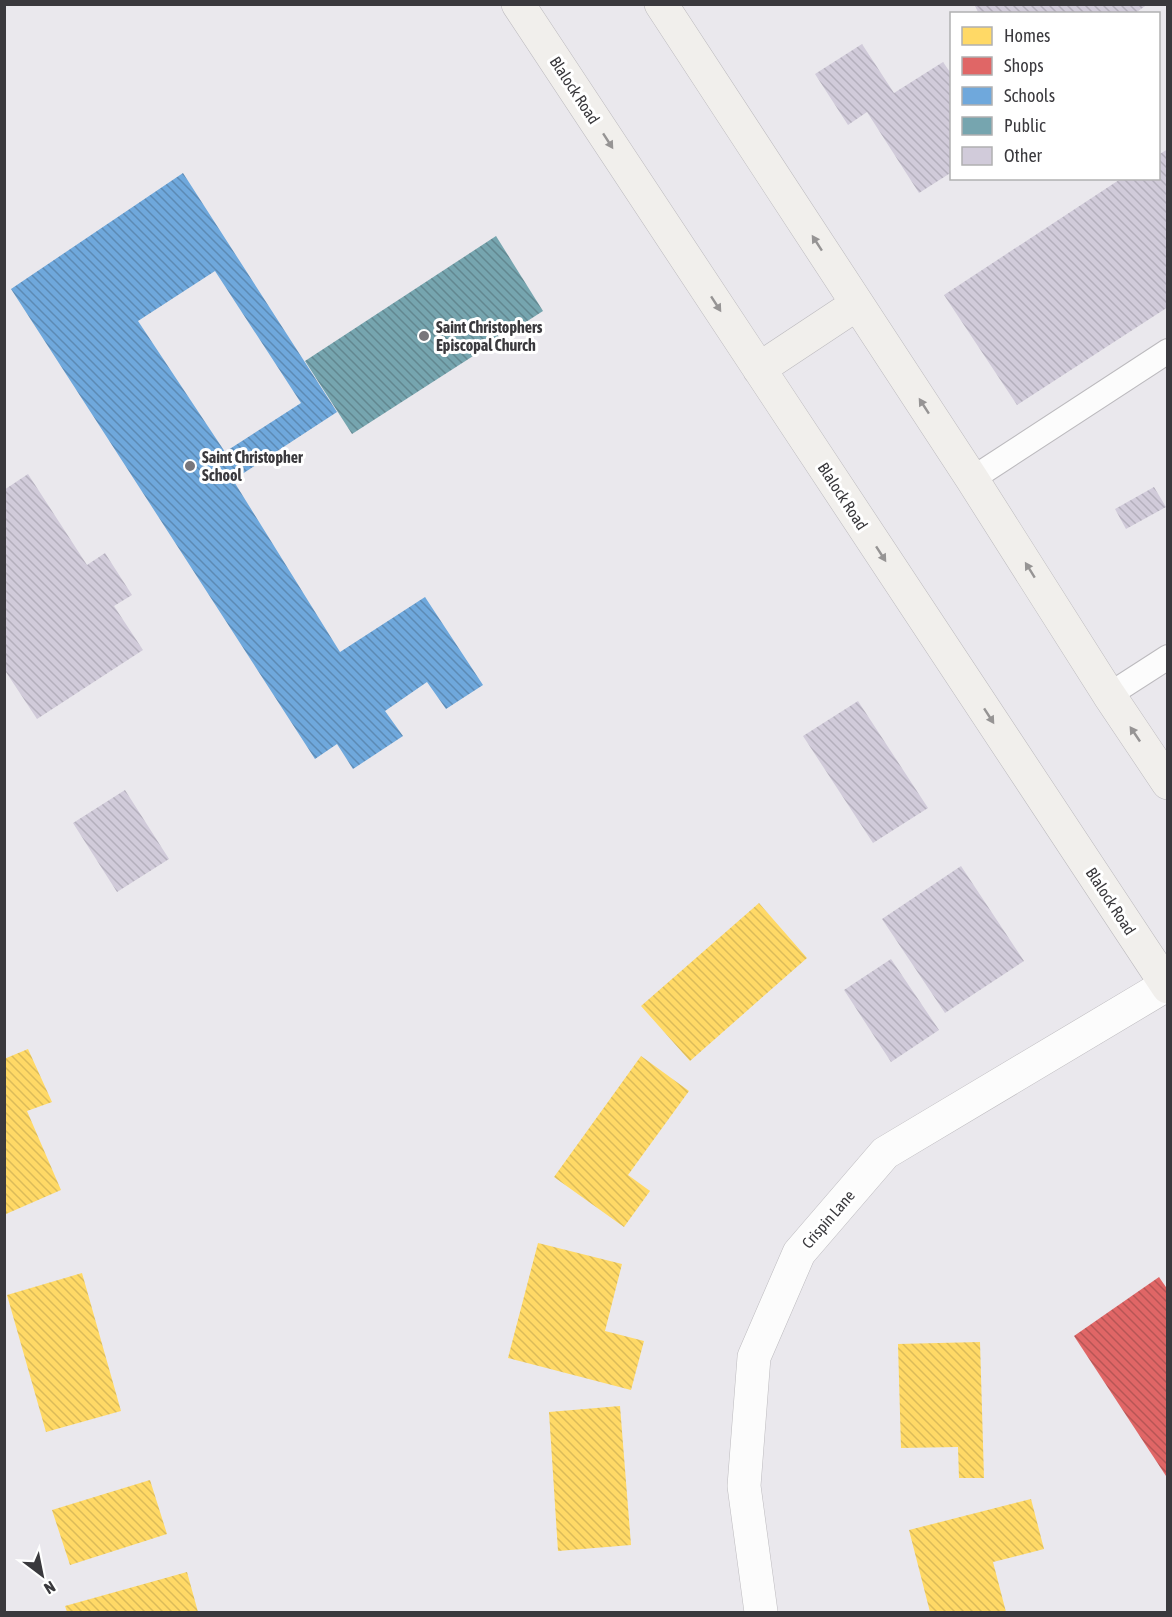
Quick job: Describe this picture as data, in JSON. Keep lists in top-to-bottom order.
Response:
{
  "streets": {
    "main road": ["Blalock Road"],
    "street": ["Crispin Lane"]
  },
  "crossings": [
    ["Blalock Road", "Crispin Lane"]
  ],
  "places": ["Saint Christophers Episcopal Church", "Saint Christopher School"],
  "legend": [
    "Homes",
    "Shops",
    "Schools",
    "Public",
    "Other"
  ],
  "north": "bottom right"
}
